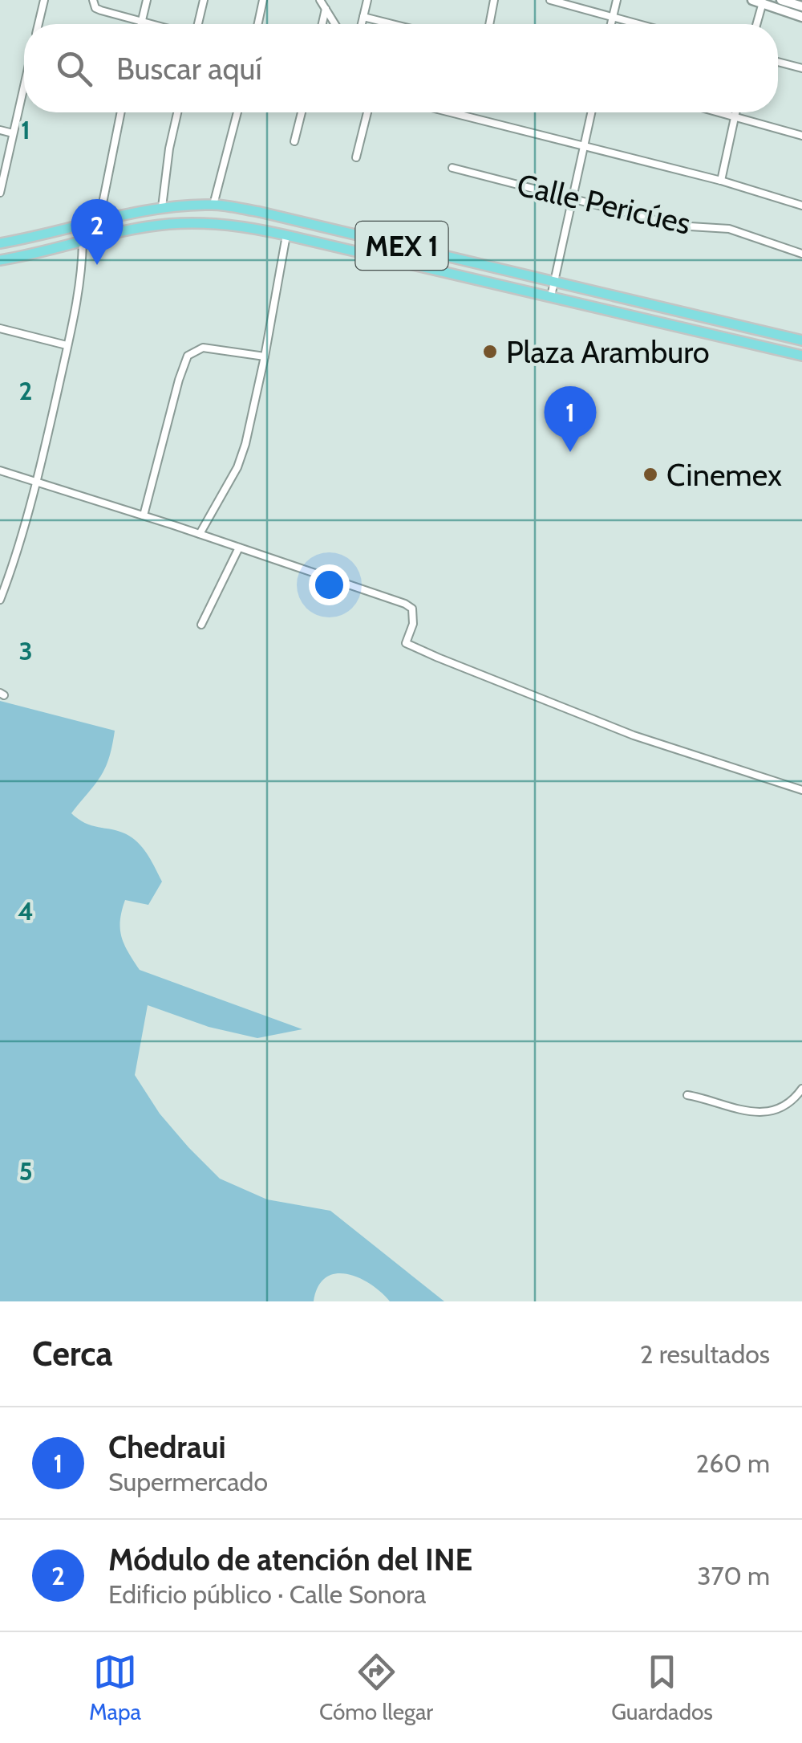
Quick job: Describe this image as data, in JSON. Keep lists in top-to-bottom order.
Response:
{
  "streets": {
    "main road": ["MEX 1"],
    "street": ["Calle Pericúes"]
  },
  "places": ["Plaza Aramburo", "Cinemex"],
  "page": {
    "search": "Buscar aquí",
    "pins": ["2", "1"],
    "heading": ["Cerca", "2 resultados"],
    "list": [
      {
        "mark": "1",
        "name": "Chedraui",
        "note": "Supermercado",
        "value": "260 m"
      },
      {
        "mark": "2",
        "name": "Módulo de atención del INE",
        "note": "Edificio público · Calle Sonora",
        "value": "370 m"
      }
    ],
    "nav": ["Mapa", "Cómo llegar", "Guardados"]
  },
  "grid": {
    "rows": [
      "1",
      "2",
      "3",
      "4",
      "5"
    ]
  }
}
